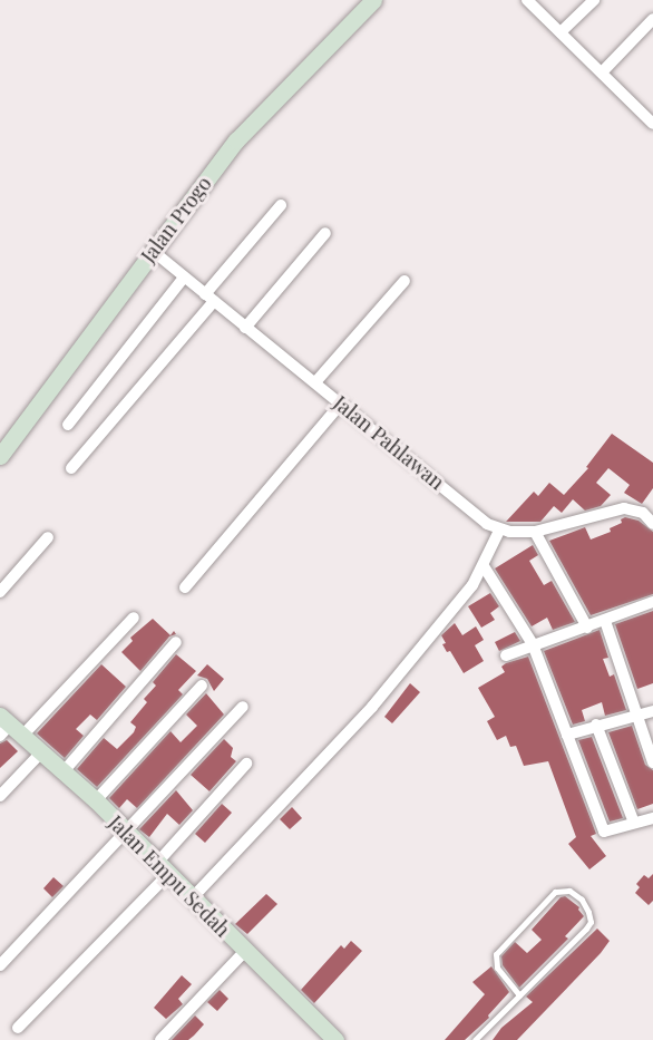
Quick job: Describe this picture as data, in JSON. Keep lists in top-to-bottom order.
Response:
{
  "streets": {
    "street": ["Jalan Progo", "Jalan Pahlawan", "Jalan Empu Sedah"]
  },
  "crossings": [
    ["Jalan Progo", "Jalan Pahlawan"]
  ]
}
